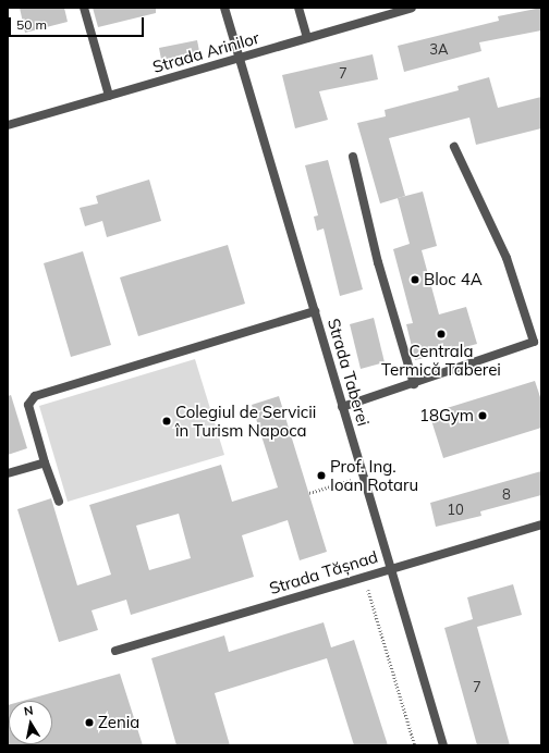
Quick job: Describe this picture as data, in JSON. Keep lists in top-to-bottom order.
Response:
{
  "streets": {
    "street": ["Strada Arinilor", "Strada Taberei", "Strada Tășnad"]
  },
  "crossings": [
    ["Strada Arinilor", "Strada Taberei"],
    ["Strada Taberei", "Strada Tășnad"]
  ],
  "places": [
    "Bloc 4A",
    "Centrala Termică Taberei",
    "18Gym",
    "Colegiul de Servicii în Turism Napoca",
    "Prof. Ing. Ioan Rotaru",
    "Zenia"
  ],
  "house_numbers": [
    "3A",
    "7",
    "8",
    "10",
    "7"
  ],
  "scale_bar": "50 m",
  "north": "top"
}
